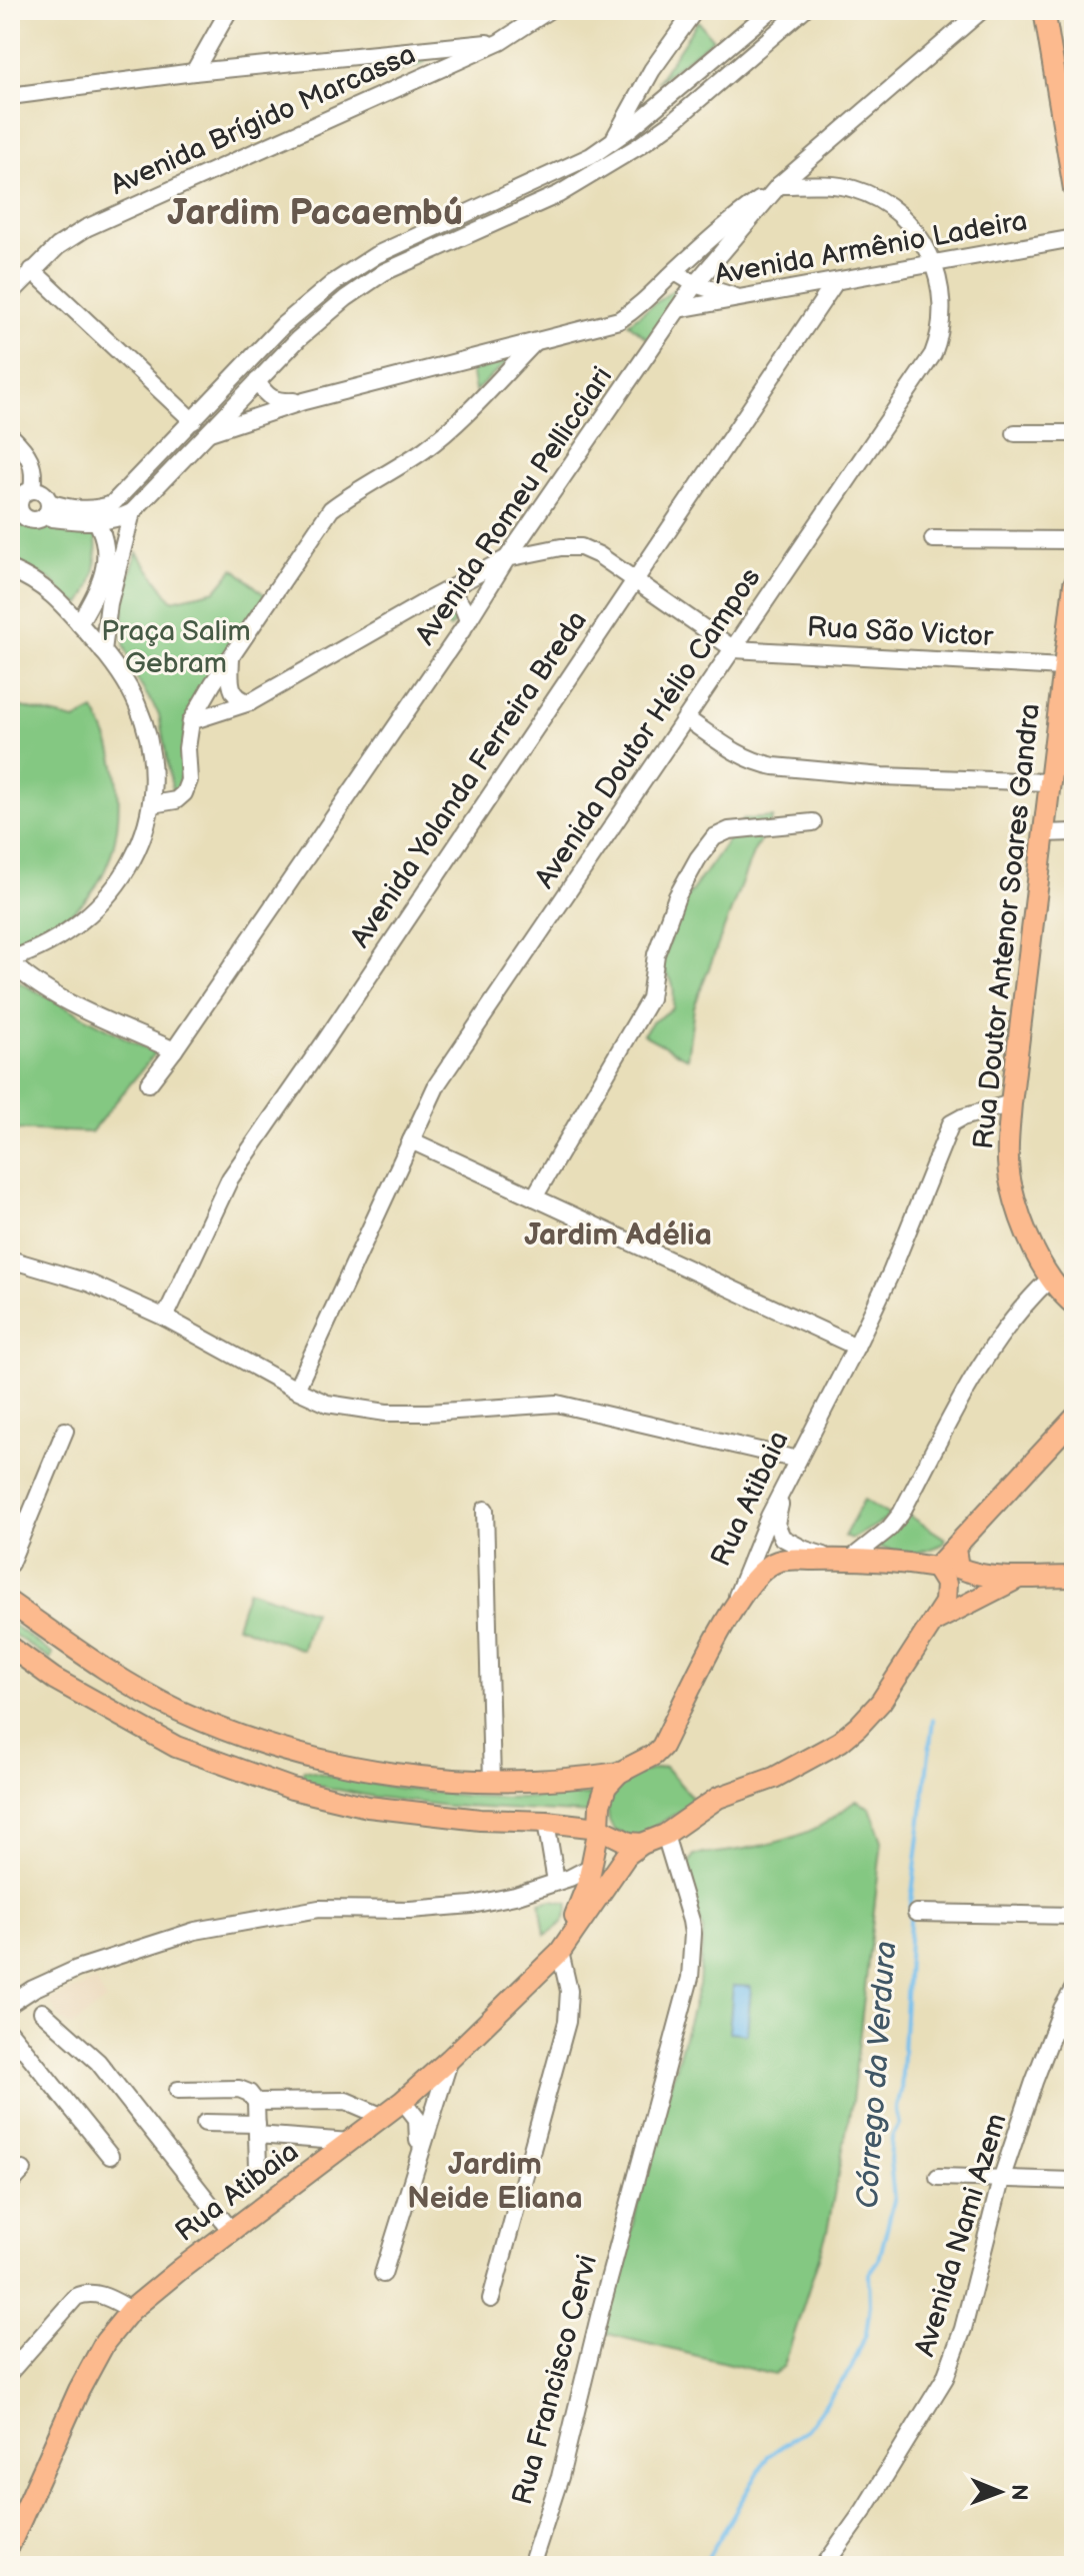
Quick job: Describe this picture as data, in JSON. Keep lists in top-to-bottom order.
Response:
{
  "streets": {
    "main road": ["Rua Doutor Antenor Soares Gandra", "Rua Atibaia"],
    "street": [
      "Avenida Brígido Marcassa",
      "Avenida Armênio Ladeira",
      "Avenida Romeu Pellicciari",
      "Rua São Victor",
      "Avenida Doutor Hélio Campos",
      "Avenida Yolanda Ferreira Breda",
      "Avenida Nami Azem",
      "Rua Francisco Cervi"
    ]
  },
  "crossings": [
    ["Avenida Armênio Ladeira", "Avenida Romeu Pellicciari"],
    ["Avenida Armênio Ladeira", "Avenida Doutor Hélio Campos"],
    ["Avenida Armênio Ladeira", "Avenida Yolanda Ferreira Breda"],
    ["Avenida Romeu Pellicciari", "Avenida Doutor Hélio Campos"],
    ["Rua São Victor", "Avenida Doutor Hélio Campos"],
    ["Rua São Victor", "Rua Doutor Antenor Soares Gandra"],
    ["Rua Doutor Antenor Soares Gandra", "Rua Atibaia"]
  ],
  "districts": ["Jardim Pacaembú", "Jardim Adélia", "Jardim Neide Eliana"],
  "water": ["Córrego da Verdura"],
  "parks": ["Praça Salim Gebram"],
  "north": "right"
}
